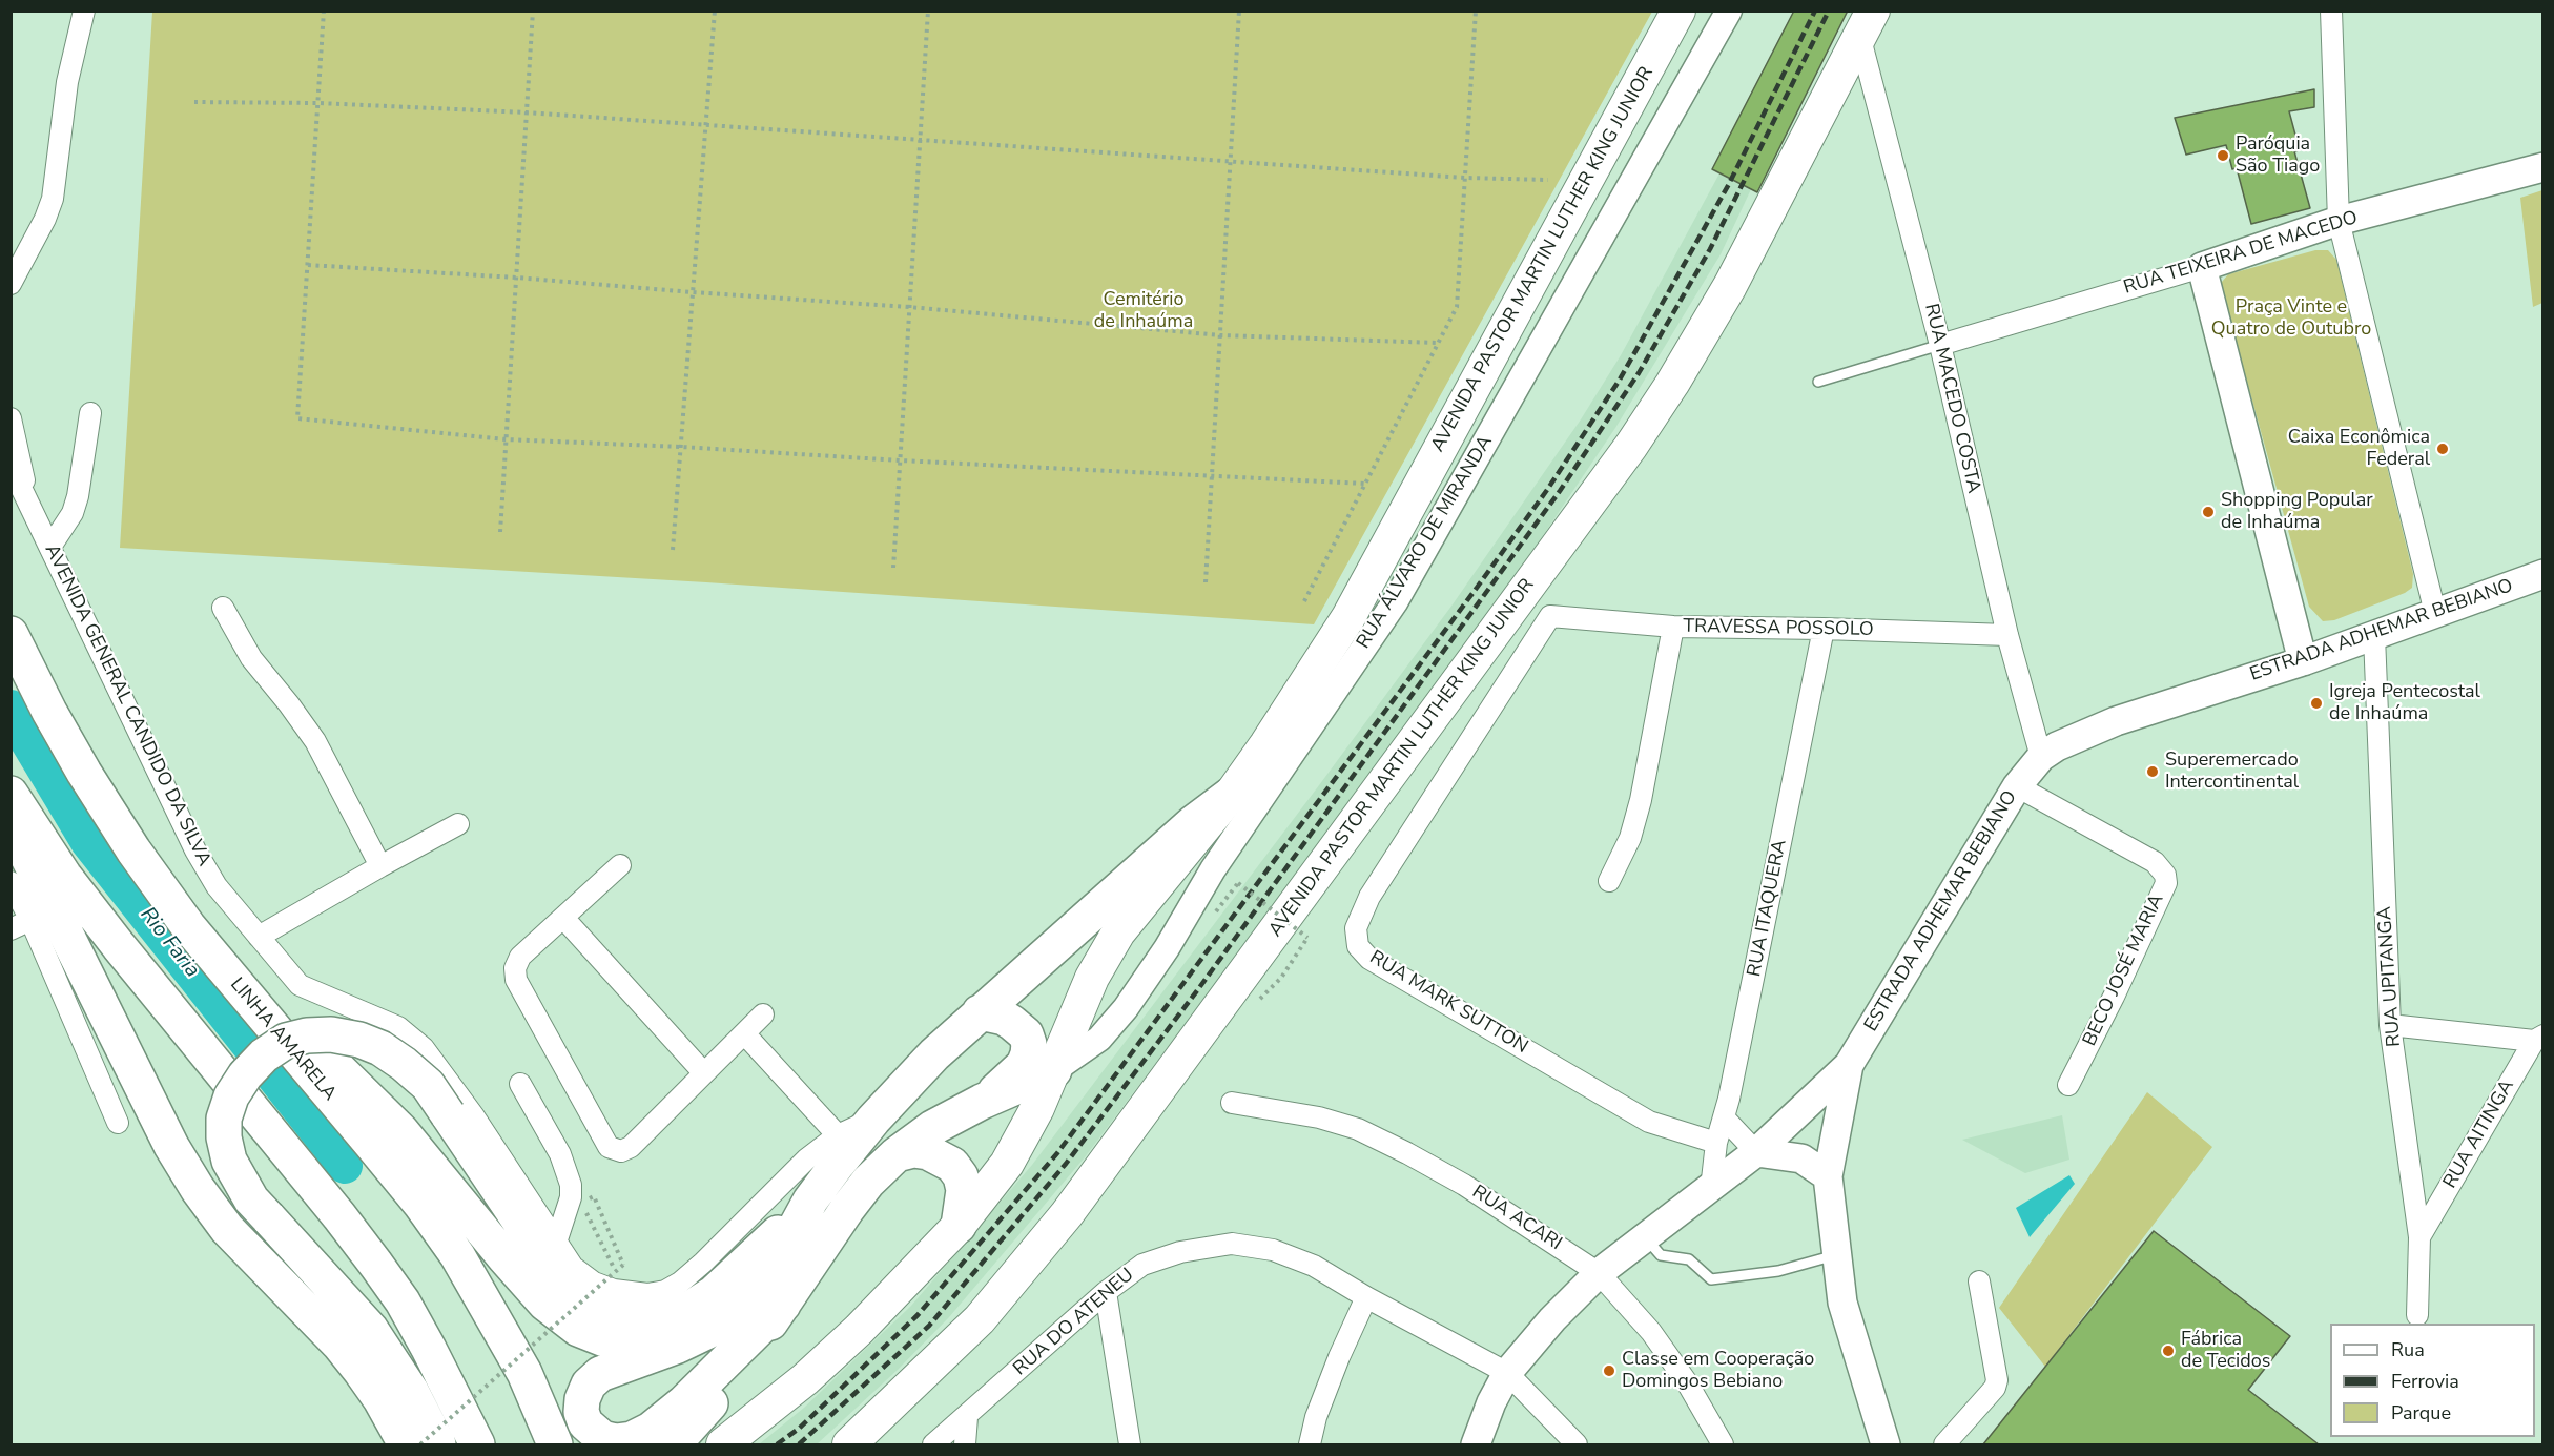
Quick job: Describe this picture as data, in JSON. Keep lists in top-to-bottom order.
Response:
{
  "streets": {
    "highway": ["LINHA AMARELA"],
    "main road": ["RUA TEIXEIRA DE MACEDO", "AVENIDA PASTOR MARTIN LUTHER KING JUNIOR", "ESTRADA ADHEMAR BEBIANO"],
    "street": [
      "RUA MACEDO COSTA",
      "RUA ÁLVARO DE MIRANDA",
      "TRAVESSA POSSOLO",
      "AVENIDA GENERAL CANDIDO DA SILVA",
      "RUA ITAQUERA",
      "BECO JOSÉ MARIA",
      "RUA UPITANGA",
      "RUA MARK SUTTON",
      "RUA AITINGA",
      "RUA ACARI",
      "RUA DO ATENEU"
    ]
  },
  "crossings": [
    ["RUA TEIXEIRA DE MACEDO", "RUA MACEDO COSTA"],
    ["AVENIDA PASTOR MARTIN LUTHER KING JUNIOR", "RUA MACEDO COSTA"],
    ["AVENIDA PASTOR MARTIN LUTHER KING JUNIOR", "RUA ÁLVARO DE MIRANDA"],
    ["RUA MACEDO COSTA", "TRAVESSA POSSOLO"],
    ["RUA MACEDO COSTA", "ESTRADA ADHEMAR BEBIANO"],
    ["TRAVESSA POSSOLO", "RUA ITAQUERA"],
    ["TRAVESSA POSSOLO", "RUA MARK SUTTON"],
    ["ESTRADA ADHEMAR BEBIANO", "RUA ITAQUERA"],
    ["ESTRADA ADHEMAR BEBIANO", "BECO JOSÉ MARIA"],
    ["ESTRADA ADHEMAR BEBIANO", "RUA UPITANGA"],
    ["ESTRADA ADHEMAR BEBIANO", "RUA ACARI"],
    ["ESTRADA ADHEMAR BEBIANO", "RUA DO ATENEU"],
    ["RUA ITAQUERA", "RUA MARK SUTTON"],
    ["RUA UPITANGA", "RUA AITINGA"]
  ],
  "water": ["Rio Faria"],
  "parks": ["Cemitério de Inhaúma", "Praça Vinte e Quatro de Outubro"],
  "places": [
    "Paróquia São Tiago",
    "Caixa Econômica Federal",
    "Shopping Popular de Inhaúma",
    "Igreja Pentecostal de Inhaúma",
    "Superemercado Intercontinental",
    "Fábrica de Tecidos",
    "Classe em Cooperação Domingos Bebiano"
  ],
  "legend": ["Rua", "Ferrovia", "Parque"]
}
